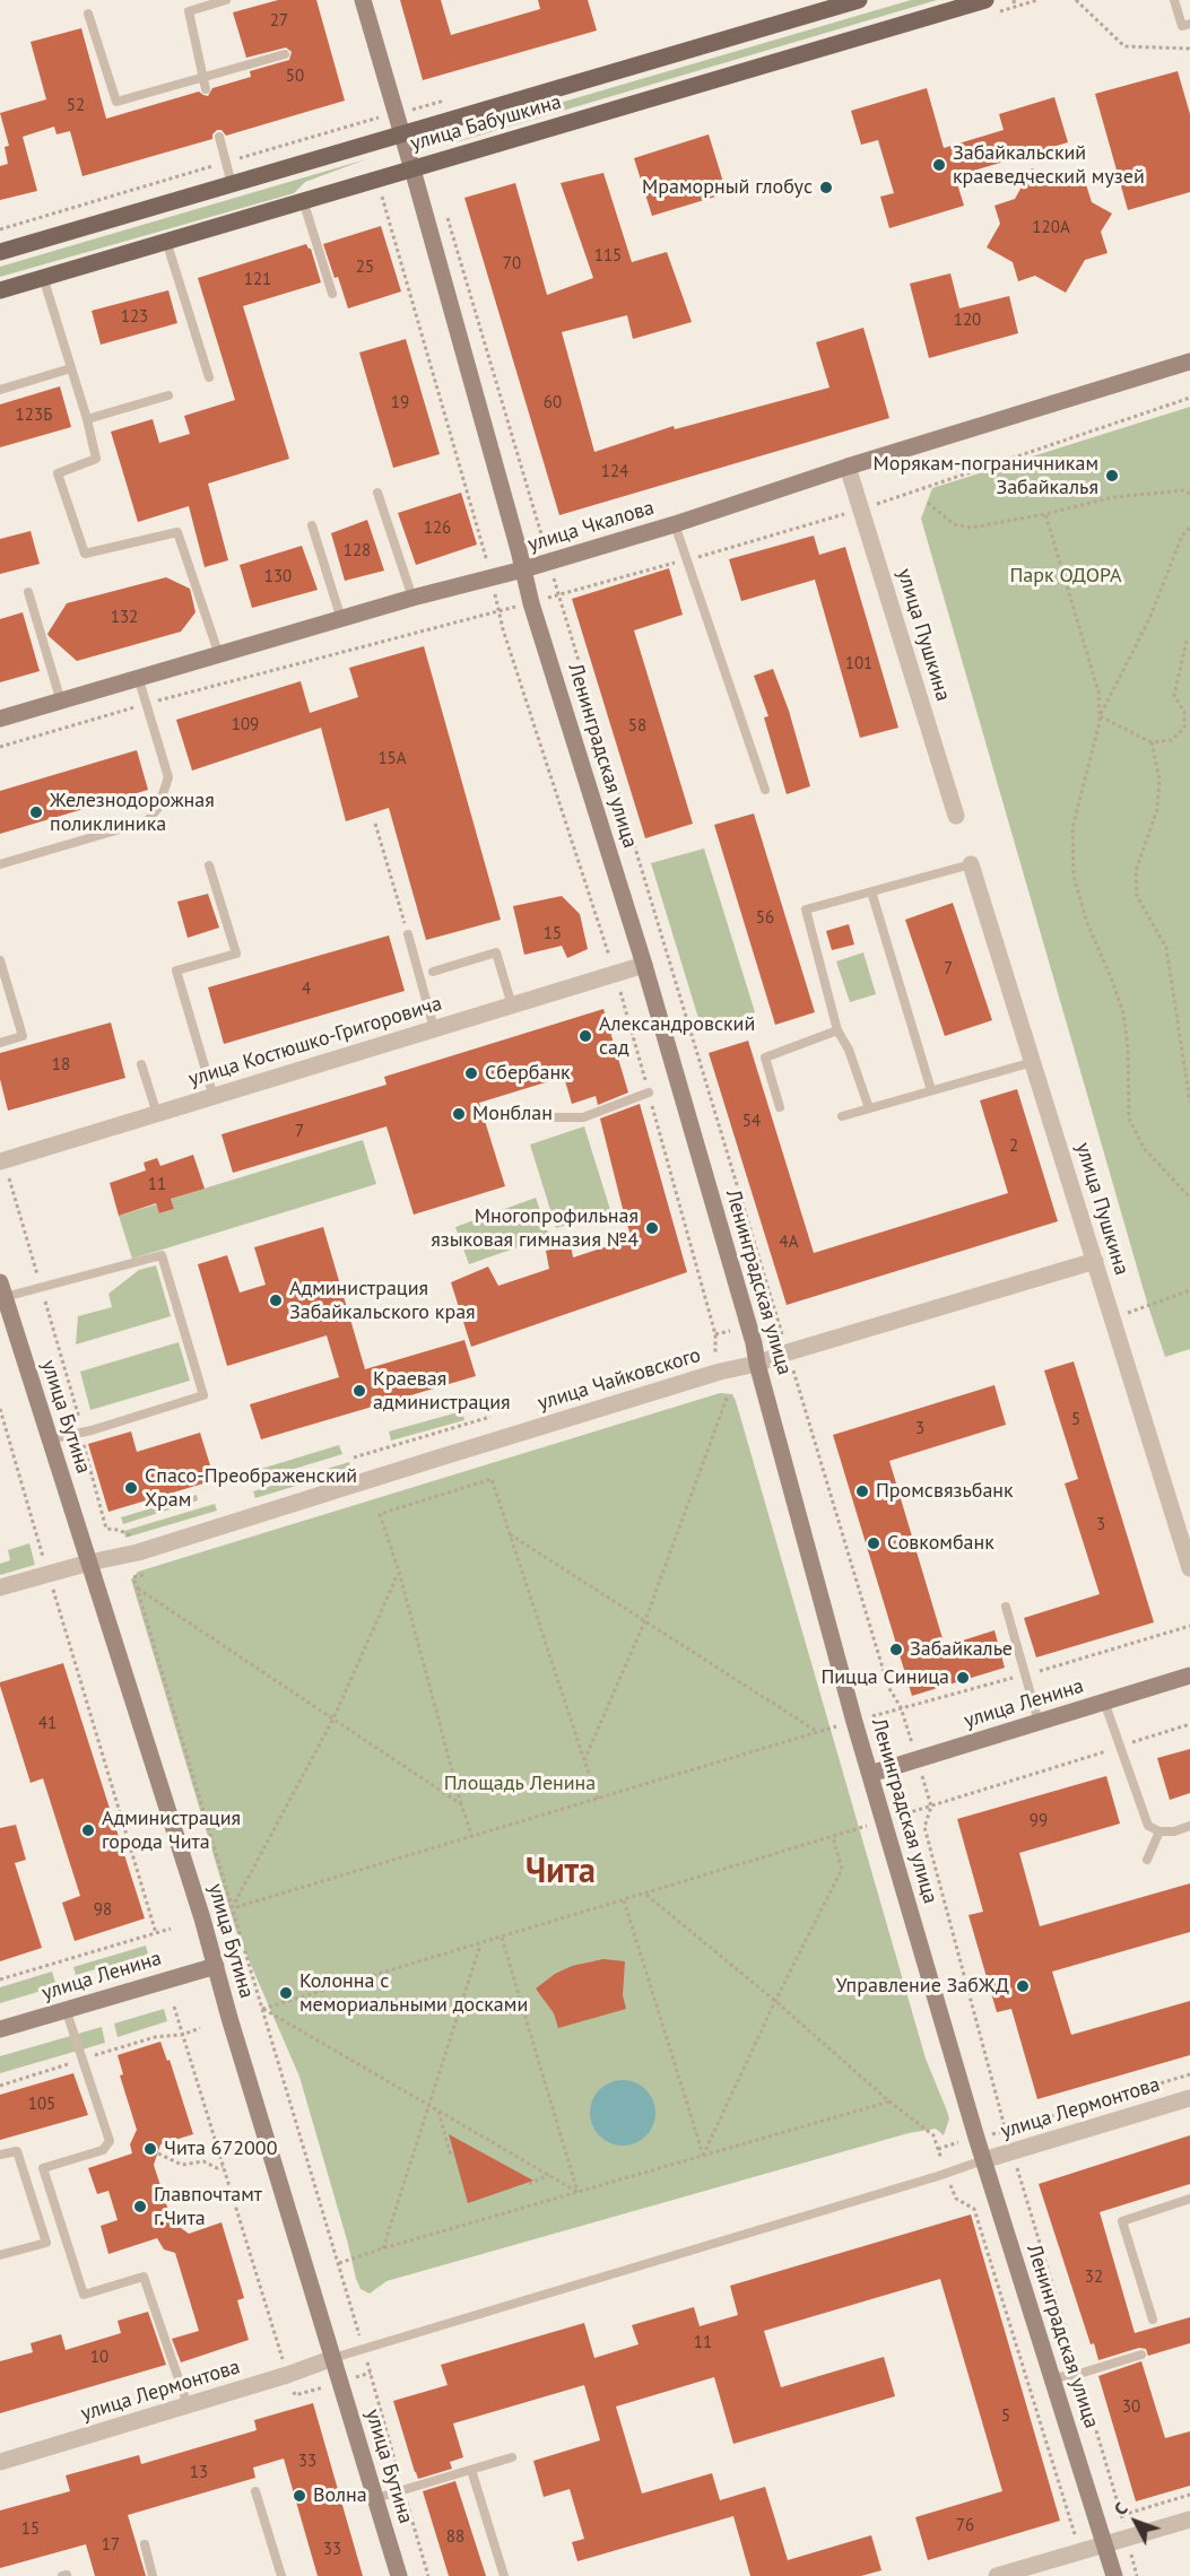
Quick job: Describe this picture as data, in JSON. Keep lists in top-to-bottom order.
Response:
{
  "streets": {
    "main road": [
      "улица Бабушкина",
      "улица Чкалова",
      "Ленинградская улица",
      "улица Бутина",
      "улица Ленина"
    ],
    "street": [
      "улица Пушкина",
      "улица Костюшко-Григоровича",
      "улица Чайковского",
      "улица Лермонтова"
    ]
  },
  "crossings": [
    ["улица Бабушкина", "Ленинградская улица"],
    ["улица Чкалова", "улица Пушкина"],
    ["улица Чкалова", "Ленинградская улица"],
    ["улица Пушкина", "улица Чайковского"],
    ["Ленинградская улица", "улица Костюшко-Григоровича"],
    ["Ленинградская улица", "улица Чайковского"],
    ["Ленинградская улица", "улица Ленина"],
    ["Ленинградская улица", "улица Лермонтова"],
    ["улица Чайковского", "улица Бутина"],
    ["улица Бутина", "улица Ленина"],
    ["улица Бутина", "улица Лермонтова"]
  ],
  "districts": ["Чита"],
  "parks": ["Парк ОДОРА", "Площадь Ленина"],
  "places": [
    "Забайкальский краеведческий музей",
    "Мраморный глобус",
    "Морякам-пограничникам Забайкалья",
    "Железнодорожная поликлиника",
    "Александровский сад",
    "Сбербанк",
    "Монблан",
    "Многопрофильная языковая гимназия №4",
    "Администрация Забайкальского края",
    "Краевая администрация",
    "Спасо-Преображенский Храм",
    "Промсвязьбанк",
    "Совкомбанк",
    "Забайкалье",
    "Пицца Синица",
    "Администрация города Чита",
    "Управление ЗабЖД",
    "Колонна с мемориальными досками",
    "Чита 672000",
    "Главпочтамт г.Чита",
    "Волна"
  ],
  "house_numbers": [
    "27",
    "50",
    "52",
    "120А",
    "115",
    "70",
    "25",
    "121",
    "123",
    "120",
    "19",
    "60",
    "123Б",
    "124",
    "126",
    "128",
    "130",
    "132",
    "101",
    "109",
    "58",
    "15А",
    "56",
    "15",
    "7",
    "4",
    "18",
    "54",
    "7",
    "2",
    "11",
    "4А",
    "5",
    "3",
    "3",
    "41",
    "99",
    "98",
    "105",
    "32",
    "11",
    "10",
    "30",
    "5",
    "33",
    "13",
    "76",
    "15",
    "88",
    "17",
    "33"
  ],
  "north": "top left"
}
